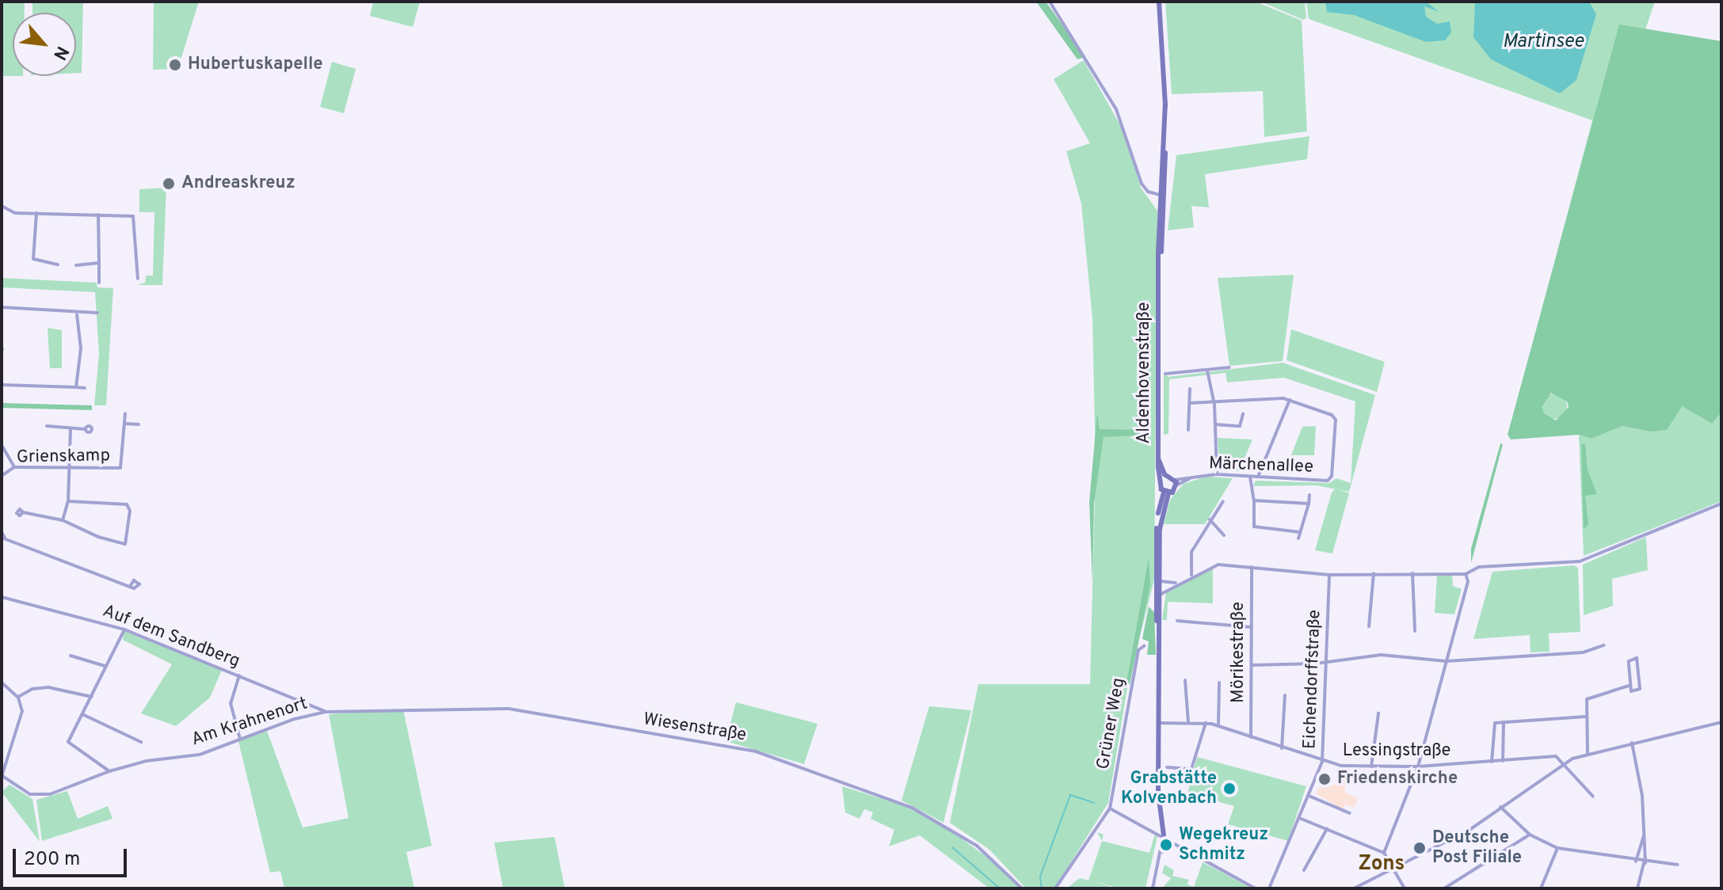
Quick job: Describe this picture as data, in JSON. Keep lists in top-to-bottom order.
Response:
{
  "streets": {
    "street": [
      "Aldenhovenstraße",
      "Grienskamp",
      "Märchenallee",
      "Auf dem Sandberg",
      "Mörikestraße",
      "Eichendorffstraße",
      "Am Krahnenort",
      "Grüner Weg",
      "Wiesenstraße",
      "Lessingstraße"
    ]
  },
  "crossings": [
    ["Auf dem Sandberg", "Am Krahnenort"],
    ["Auf dem Sandberg", "Wiesenstraße"],
    ["Mörikestraße", "Lessingstraße"],
    ["Eichendorffstraße", "Lessingstraße"],
    ["Am Krahnenort", "Wiesenstraße"]
  ],
  "districts": ["Zons"],
  "water": ["Martinsee"],
  "places": [
    "Hubertuskapelle",
    "Andreaskreuz",
    "Friedenskirche",
    "Grabstätte Kolvenbach",
    "Wegekreuz Schmitz",
    "Deutsche Post Filiale"
  ],
  "scale_bar": "200 m",
  "north": "bottom right"
}
